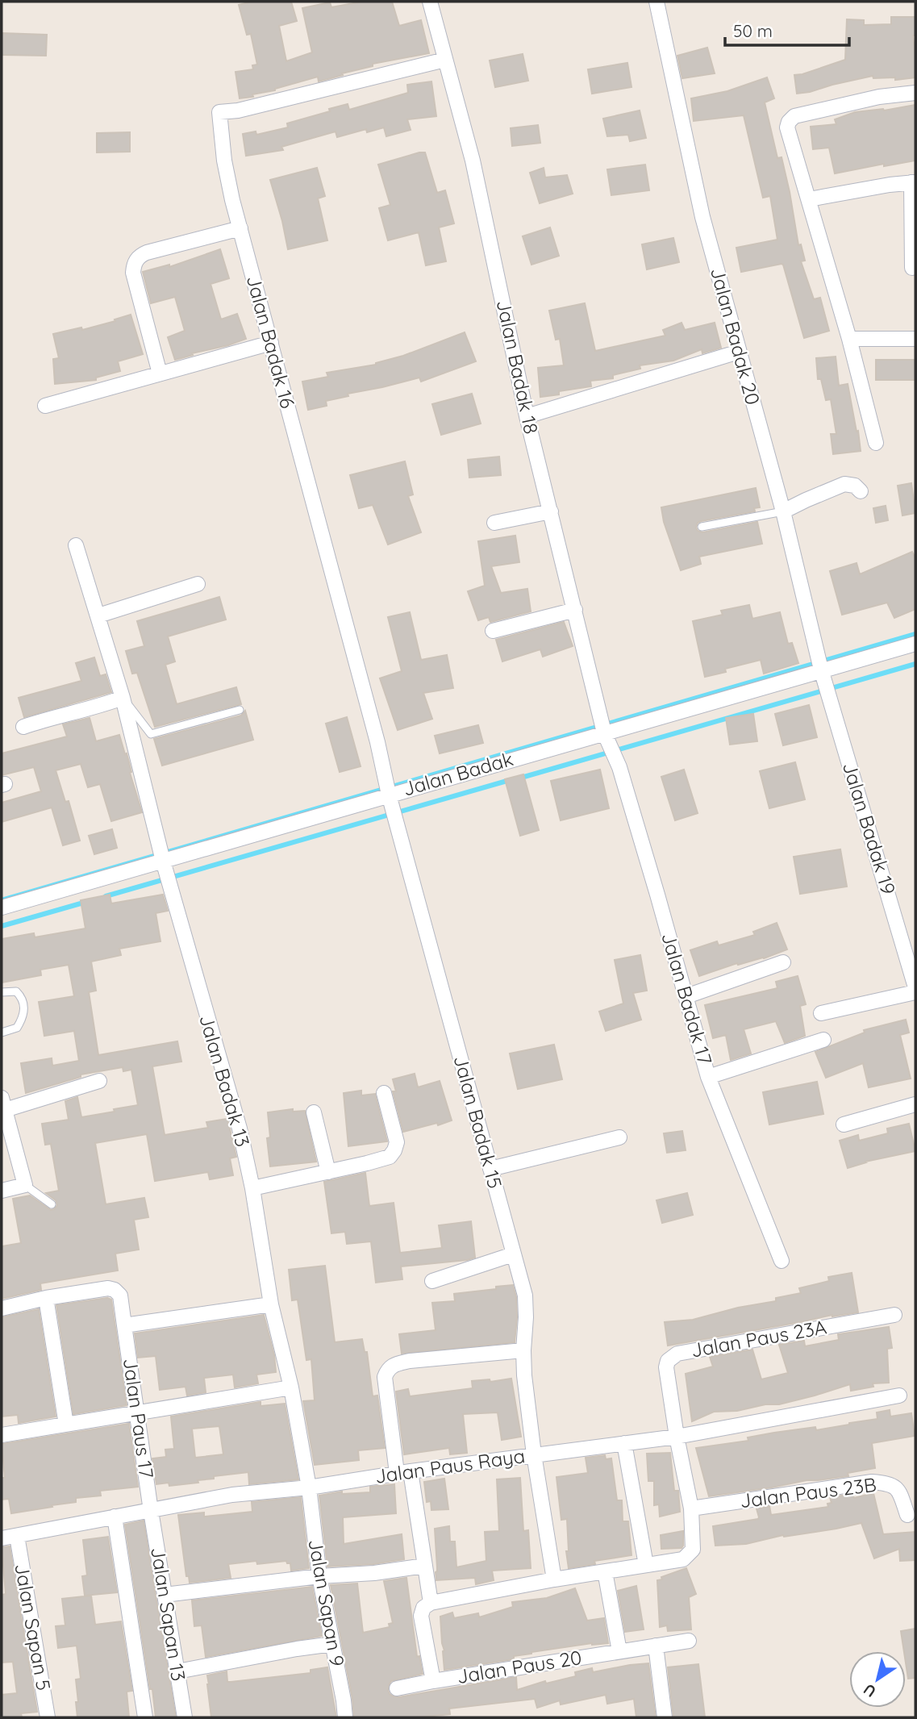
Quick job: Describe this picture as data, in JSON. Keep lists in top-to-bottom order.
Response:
{
  "streets": {
    "street": [
      "Jalan Badak 20",
      "Jalan Badak 16",
      "Jalan Badak 18",
      "Jalan Badak",
      "Jalan Badak 19",
      "Jalan Badak 17",
      "Jalan Badak 13",
      "Jalan Badak 15",
      "Jalan Paus 23A",
      "Jalan Paus 17",
      "Jalan Paus Raya",
      "Jalan Paus 23B",
      "Jalan Sapan 9",
      "Jalan Sapan 13",
      "Jalan Sapan 5",
      "Jalan Paus 20"
    ]
  },
  "crossings": [
    ["Jalan Badak 20", "Jalan Badak"],
    ["Jalan Badak 20", "Jalan Badak 19"],
    ["Jalan Badak 16", "Jalan Badak 18"],
    ["Jalan Badak 16", "Jalan Badak"],
    ["Jalan Badak 16", "Jalan Badak 15"],
    ["Jalan Badak 18", "Jalan Badak"],
    ["Jalan Badak 18", "Jalan Badak 17"],
    ["Jalan Badak", "Jalan Badak 19"],
    ["Jalan Badak", "Jalan Badak 17"],
    ["Jalan Badak", "Jalan Badak 13"],
    ["Jalan Badak", "Jalan Badak 15"],
    ["Jalan Badak 13", "Jalan Paus Raya"],
    ["Jalan Badak 13", "Jalan Sapan 9"],
    ["Jalan Badak 15", "Jalan Paus Raya"],
    ["Jalan Badak 15", "Jalan Paus 20"],
    ["Jalan Paus 23A", "Jalan Paus Raya"],
    ["Jalan Paus 23A", "Jalan Paus 23B"],
    ["Jalan Paus 17", "Jalan Paus Raya"],
    ["Jalan Paus 17", "Jalan Sapan 13"],
    ["Jalan Paus Raya", "Jalan Sapan 9"],
    ["Jalan Paus Raya", "Jalan Sapan 13"],
    ["Jalan Paus Raya", "Jalan Sapan 5"],
    ["Jalan Paus Raya", "Jalan Paus 20"]
  ],
  "scale_bar": "50 m",
  "north": "bottom left"
}
